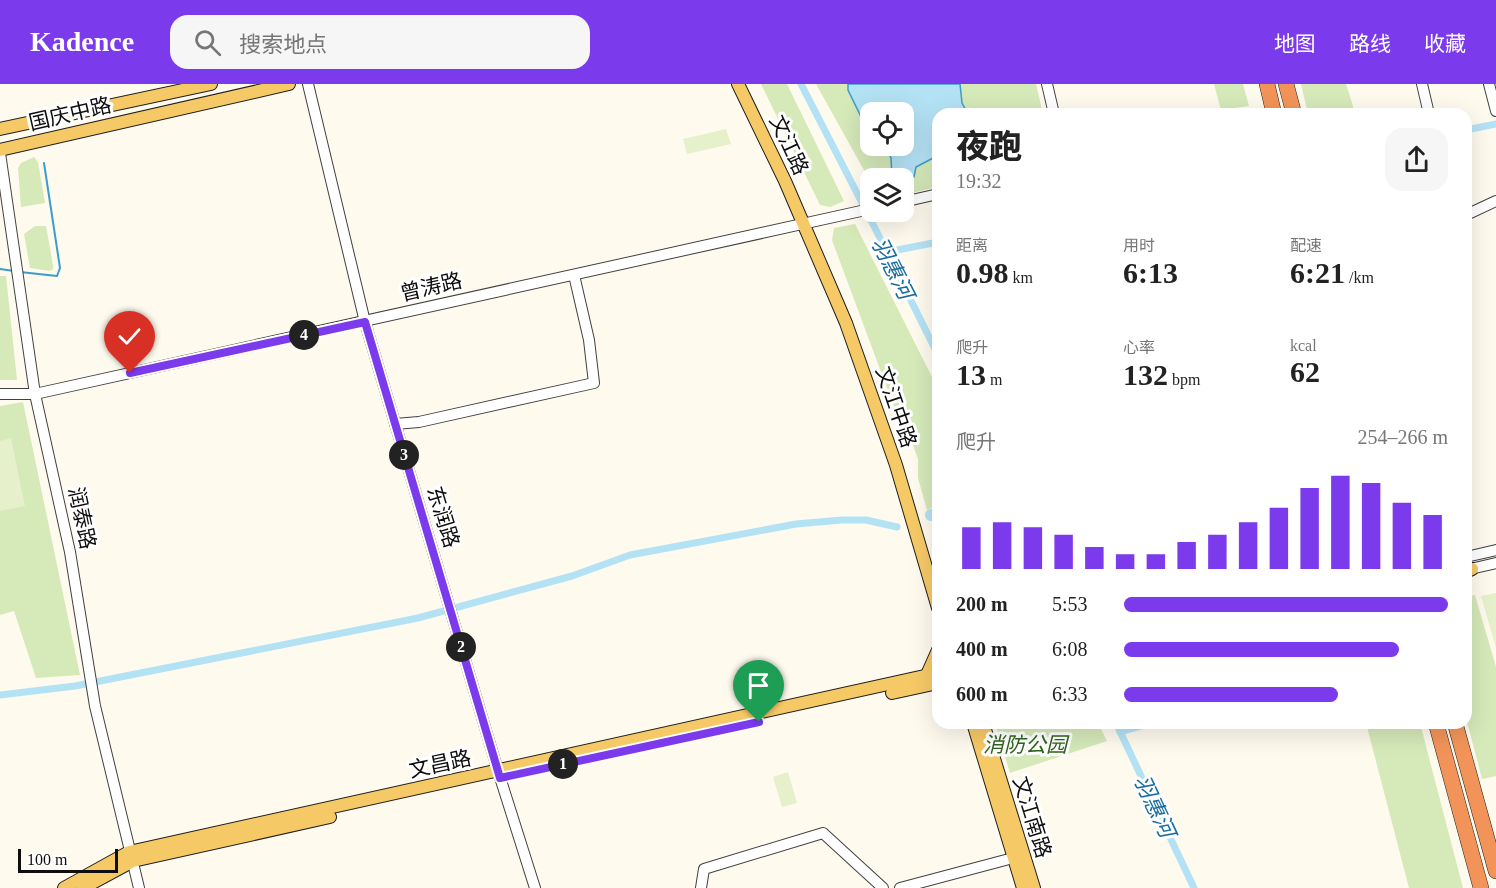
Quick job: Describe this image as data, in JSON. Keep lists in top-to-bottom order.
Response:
{
  "streets": {
    "main road": [
      "国庆中路",
      "文江路",
      "文江中路",
      "文昌路",
      "文江南路"
    ],
    "street": ["曾涛路", "东润路", "润泰路"]
  },
  "crossings": [
    ["国庆中路", "润泰路"],
    ["文江路", "曾涛路"],
    ["文江路", "文江中路"],
    ["曾涛路", "文江中路"],
    ["曾涛路", "东润路"],
    ["曾涛路", "润泰路"],
    ["东润路", "文昌路"],
    ["润泰路", "文昌路"]
  ],
  "water": ["羽惠河"],
  "parks": ["消防公园"],
  "scale_bar": "100 m",
  "page": {
    "header": "Kadence",
    "search": "搜索地点",
    "nav": ["地图", "路线", "收藏"],
    "heading": ["夜跑", "19:32"],
    "stats": [
      ["距离", "0.98 km"],
      ["用时", "6:13"],
      ["配速", "6:21 /km"],
      ["爬升", "13 m"],
      ["心率", "132 bpm"],
      ["kcal", "62"]
    ],
    "pins": [
      "4",
      "3",
      "2",
      "1"
    ],
    "chart": ["爬升", "254–266 m"],
    "list": [
      {
        "name": "200 m",
        "note": "5:53"
      },
      {
        "name": "400 m",
        "note": "6:08"
      },
      {
        "name": "600 m",
        "note": "6:33"
      }
    ],
    "scale": "100 m"
  }
}
